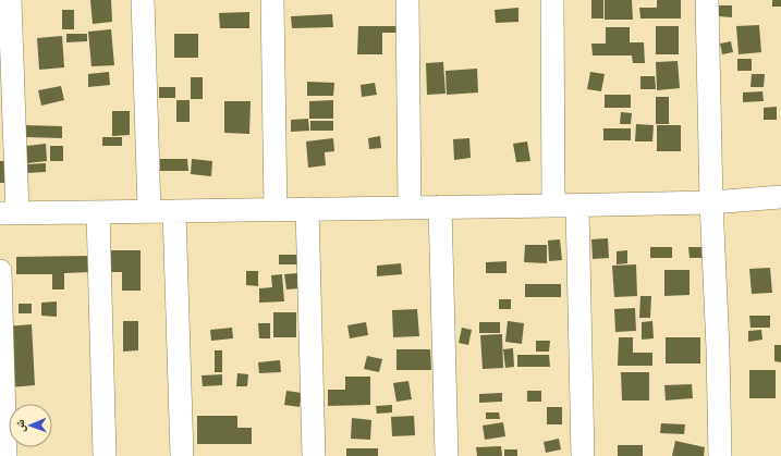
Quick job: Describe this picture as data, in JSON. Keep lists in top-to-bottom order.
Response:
{
  "north": "left"
}
